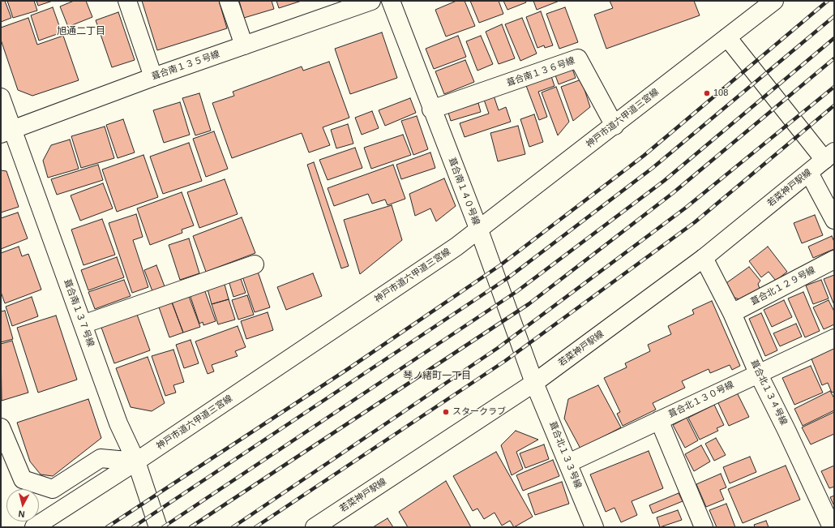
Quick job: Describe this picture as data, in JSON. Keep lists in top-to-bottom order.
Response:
{
  "streets": {
    "street": [
      "葺合南１３５号線",
      "葺合南１３６号線",
      "神戸市道六甲道三宮線",
      "若菜神戸駅線",
      "葺合南１４０号線",
      "葺合北１２９号線",
      "葺合南１３７号線",
      "葺合北１３４号線",
      "葺合北１３０号線",
      "葺合北１３３号線"
    ]
  },
  "crossings": [
    ["葺合南１３５号線", "葺合南１３７号線"],
    ["葺合南１３６号線", "神戸市道六甲道三宮線"],
    ["葺合南１３６号線", "葺合南１４０号線"],
    ["神戸市道六甲道三宮線", "葺合南１４０号線"],
    ["神戸市道六甲道三宮線", "葺合南１３７号線"],
    ["若菜神戸駅線", "葺合南１４０号線"],
    ["若菜神戸駅線", "葺合北１３４号線"],
    ["若菜神戸駅線", "葺合北１３３号線"],
    ["葺合南１４０号線", "葺合北１３３号線"],
    ["葺合北１２９号線", "葺合北１３４号線"],
    ["葺合北１３４号線", "葺合北１３０号線"],
    ["葺合北１３０号線", "葺合北１３３号線"]
  ],
  "districts": ["旭通二丁目", "琴ノ緒町一丁目"],
  "places": ["108", "スタークラブ"],
  "north": "bottom"
}
